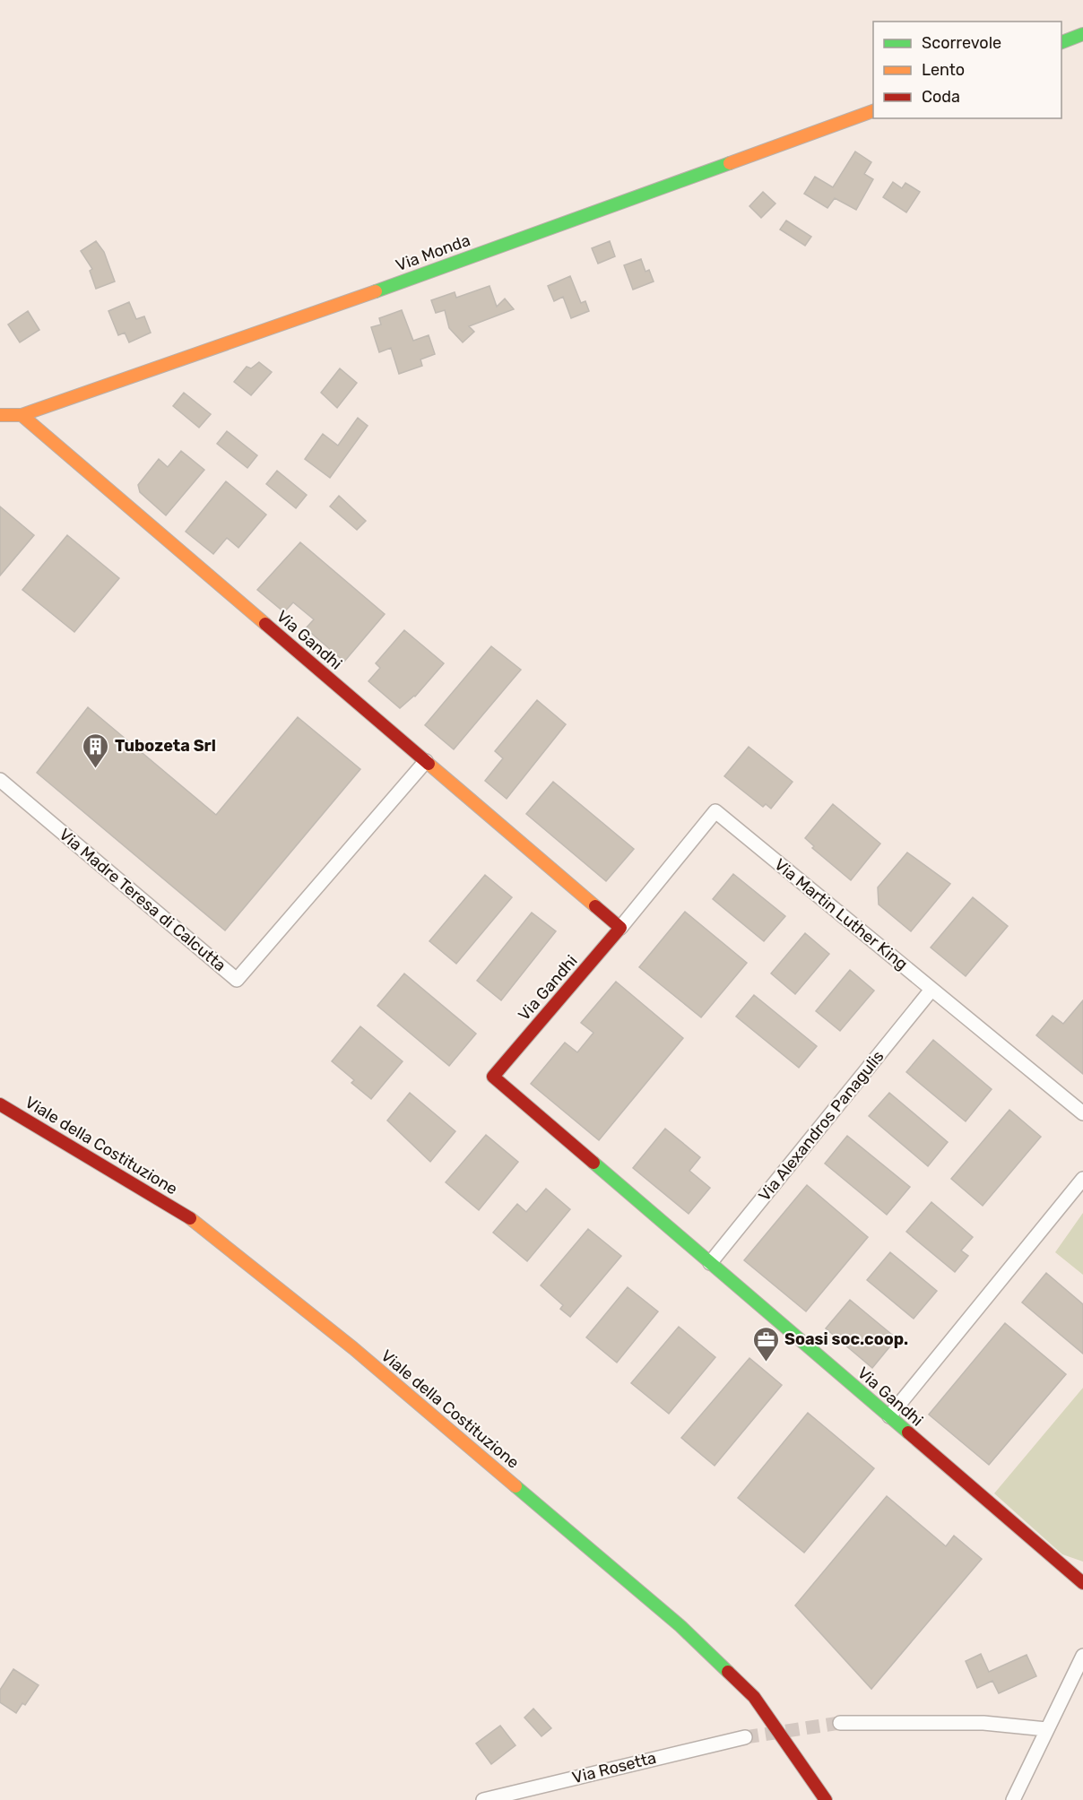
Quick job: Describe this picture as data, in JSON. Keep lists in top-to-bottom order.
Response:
{
  "streets": {
    "main road": ["Via Monda", "Via Gandhi", "Viale della Costituzione"],
    "street": [
      "Via Madre Teresa di Calcutta",
      "Via Martin Luther King",
      "Via Alexandros Panagulis",
      "Via Rosetta"
    ]
  },
  "crossings": [
    ["Via Monda", "Via Gandhi"],
    ["Via Gandhi", "Via Madre Teresa di Calcutta"],
    ["Via Gandhi", "Via Martin Luther King"],
    ["Via Gandhi", "Via Alexandros Panagulis"],
    ["Via Martin Luther King", "Via Alexandros Panagulis"]
  ],
  "places": {
    "building": ["Tubozeta Srl"],
    "office": ["Soasi soc.coop."]
  },
  "legend": ["Scorrevole", "Lento", "Coda"]
}
